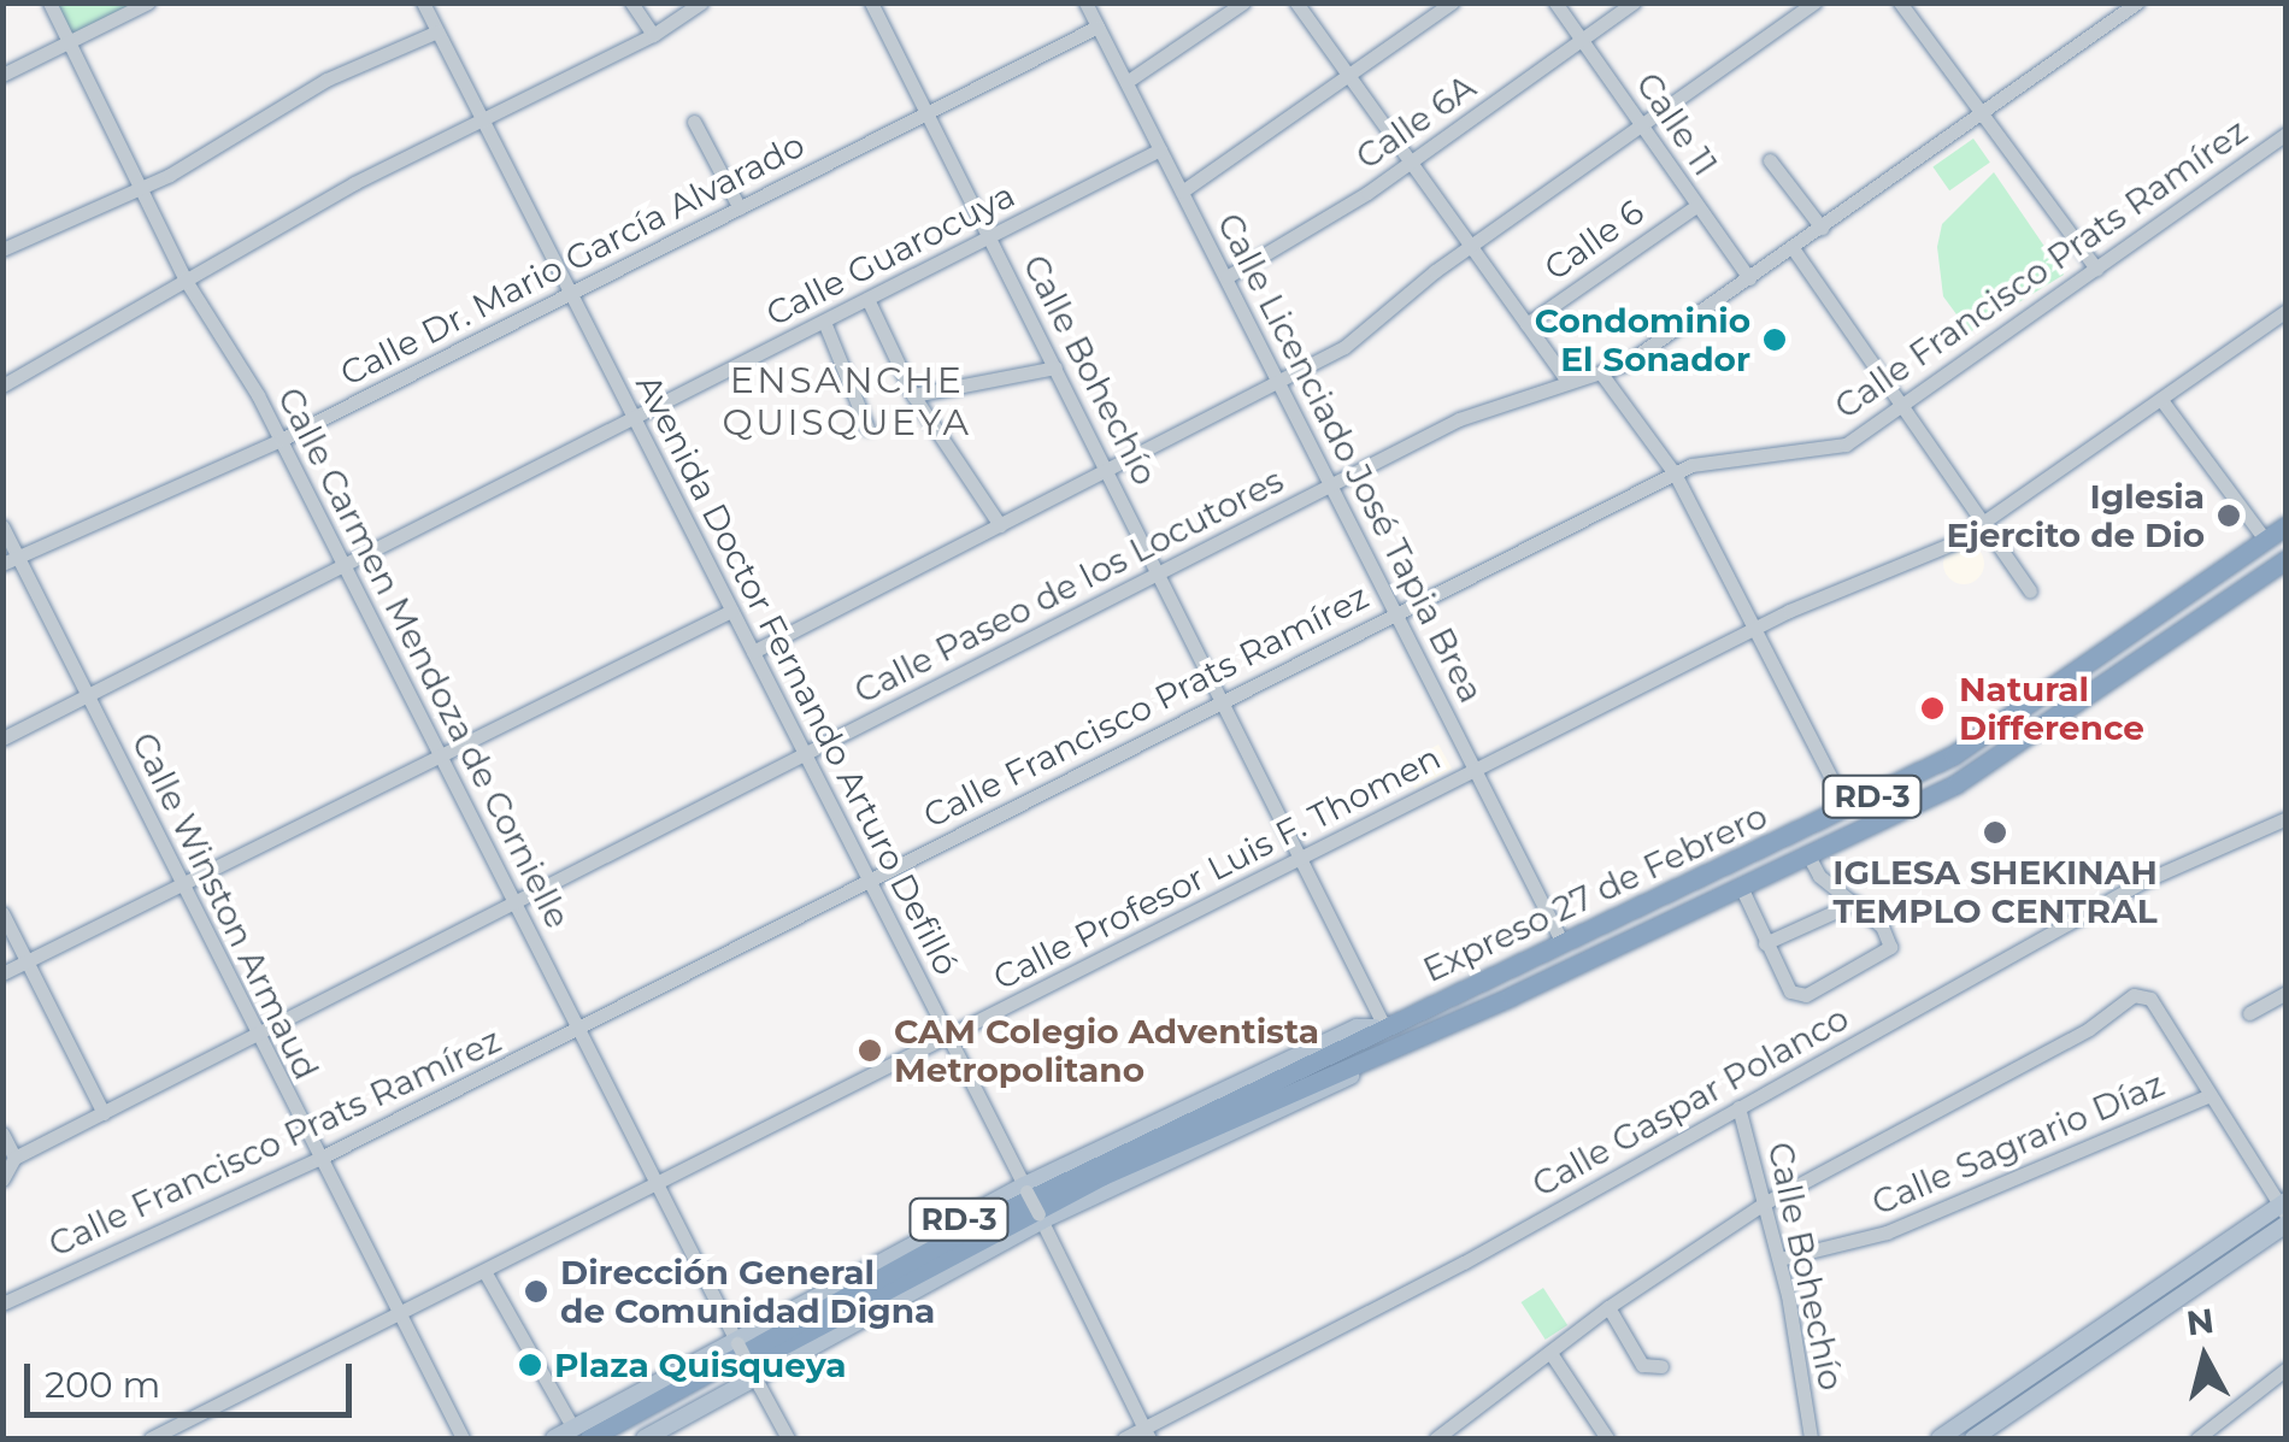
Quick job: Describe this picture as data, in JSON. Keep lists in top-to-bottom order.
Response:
{
  "streets": {
    "highway": ["RD-3", "Expreso 27 de Febrero"],
    "street": [
      "Calle 6A",
      "Calle 11",
      "Calle 6",
      "Calle Guarocuya",
      "Calle Dr. Mario García Alvarado",
      "Calle Francisco Prats Ramírez",
      "Calle Bohechío",
      "Calle Licenciado José Tapia Brea",
      "Calle Paseo de los Locutores",
      "Calle Carmen Mendoza de Cornielle",
      "Avenida Doctor Fernando Arturo Defilló",
      "Calle Profesor Luis F. Thomen",
      "Calle Winston Armaud",
      "Calle Gaspar Polanco",
      "Calle Sagrario Díaz"
    ]
  },
  "crossings": [
    ["Calle 6A", "Calle 11"],
    ["Calle 6A", "Calle Licenciado José Tapia Brea"],
    ["Calle 11", "Calle 6"],
    ["Calle 11", "Calle Paseo de los Locutores"],
    ["Calle Guarocuya", "Calle Bohechío"],
    ["Calle Guarocuya", "Calle Licenciado José Tapia Brea"],
    ["Calle Guarocuya", "Calle Carmen Mendoza de Cornielle"],
    ["Calle Guarocuya", "Avenida Doctor Fernando Arturo Defilló"],
    ["Calle Guarocuya", "Calle Winston Armaud"],
    ["Calle Dr. Mario García Alvarado", "Calle Bohechío"],
    ["Calle Dr. Mario García Alvarado", "Calle Licenciado José Tapia Brea"],
    ["Calle Dr. Mario García Alvarado", "Calle Carmen Mendoza de Cornielle"],
    ["Calle Dr. Mario García Alvarado", "Avenida Doctor Fernando Arturo Defilló"],
    ["Calle Dr. Mario García Alvarado", "Calle Winston Armaud"],
    ["Calle Francisco Prats Ramírez", "Calle Bohechío"],
    ["Calle Francisco Prats Ramírez", "Calle Licenciado José Tapia Brea"],
    ["Calle Francisco Prats Ramírez", "Calle Carmen Mendoza de Cornielle"],
    ["Calle Francisco Prats Ramírez", "Avenida Doctor Fernando Arturo Defilló"],
    ["Calle Francisco Prats Ramírez", "Calle Winston Armaud"],
    ["Calle Bohechío", "Calle Paseo de los Locutores"],
    ["Calle Bohechío", "RD-3"],
    ["Calle Bohechío", "Calle Profesor Luis F. Thomen"],
    ["Calle Bohechío", "Expreso 27 de Febrero"],
    ["Calle Bohechío", "Calle Gaspar Polanco"],
    ["Calle Bohechío", "Calle Sagrario Díaz"],
    ["Calle Licenciado José Tapia Brea", "Calle Paseo de los Locutores"],
    ["Calle Licenciado José Tapia Brea", "Calle Profesor Luis F. Thomen"],
    ["Calle Licenciado José Tapia Brea", "Expreso 27 de Febrero"],
    ["Calle Paseo de los Locutores", "Calle Carmen Mendoza de Cornielle"],
    ["Calle Paseo de los Locutores", "Avenida Doctor Fernando Arturo Defilló"],
    ["Calle Paseo de los Locutores", "Calle Winston Armaud"],
    ["Calle Carmen Mendoza de Cornielle", "RD-3"],
    ["Calle Carmen Mendoza de Cornielle", "Calle Profesor Luis F. Thomen"],
    ["Avenida Doctor Fernando Arturo Defilló", "RD-3"],
    ["Avenida Doctor Fernando Arturo Defilló", "Calle Profesor Luis F. Thomen"],
    ["Avenida Doctor Fernando Arturo Defilló", "Calle Gaspar Polanco"],
    ["RD-3", "Expreso 27 de Febrero"],
    ["Calle Profesor Luis F. Thomen", "Calle Winston Armaud"]
  ],
  "districts": ["ENSANCHE QUISQUEYA"],
  "places": [
    "Condominio El Sonador",
    "Iglesia Ejercito de Dio",
    "Natural Difference",
    "IGLESA SHEKINAH TEMPLO CENTRAL",
    "CAM Colegio Adventista Metropolitano",
    "Dirección General de Comunidad Digna",
    "Plaza Quisqueya"
  ],
  "scale_bar": "200 m",
  "north": "top"
}
